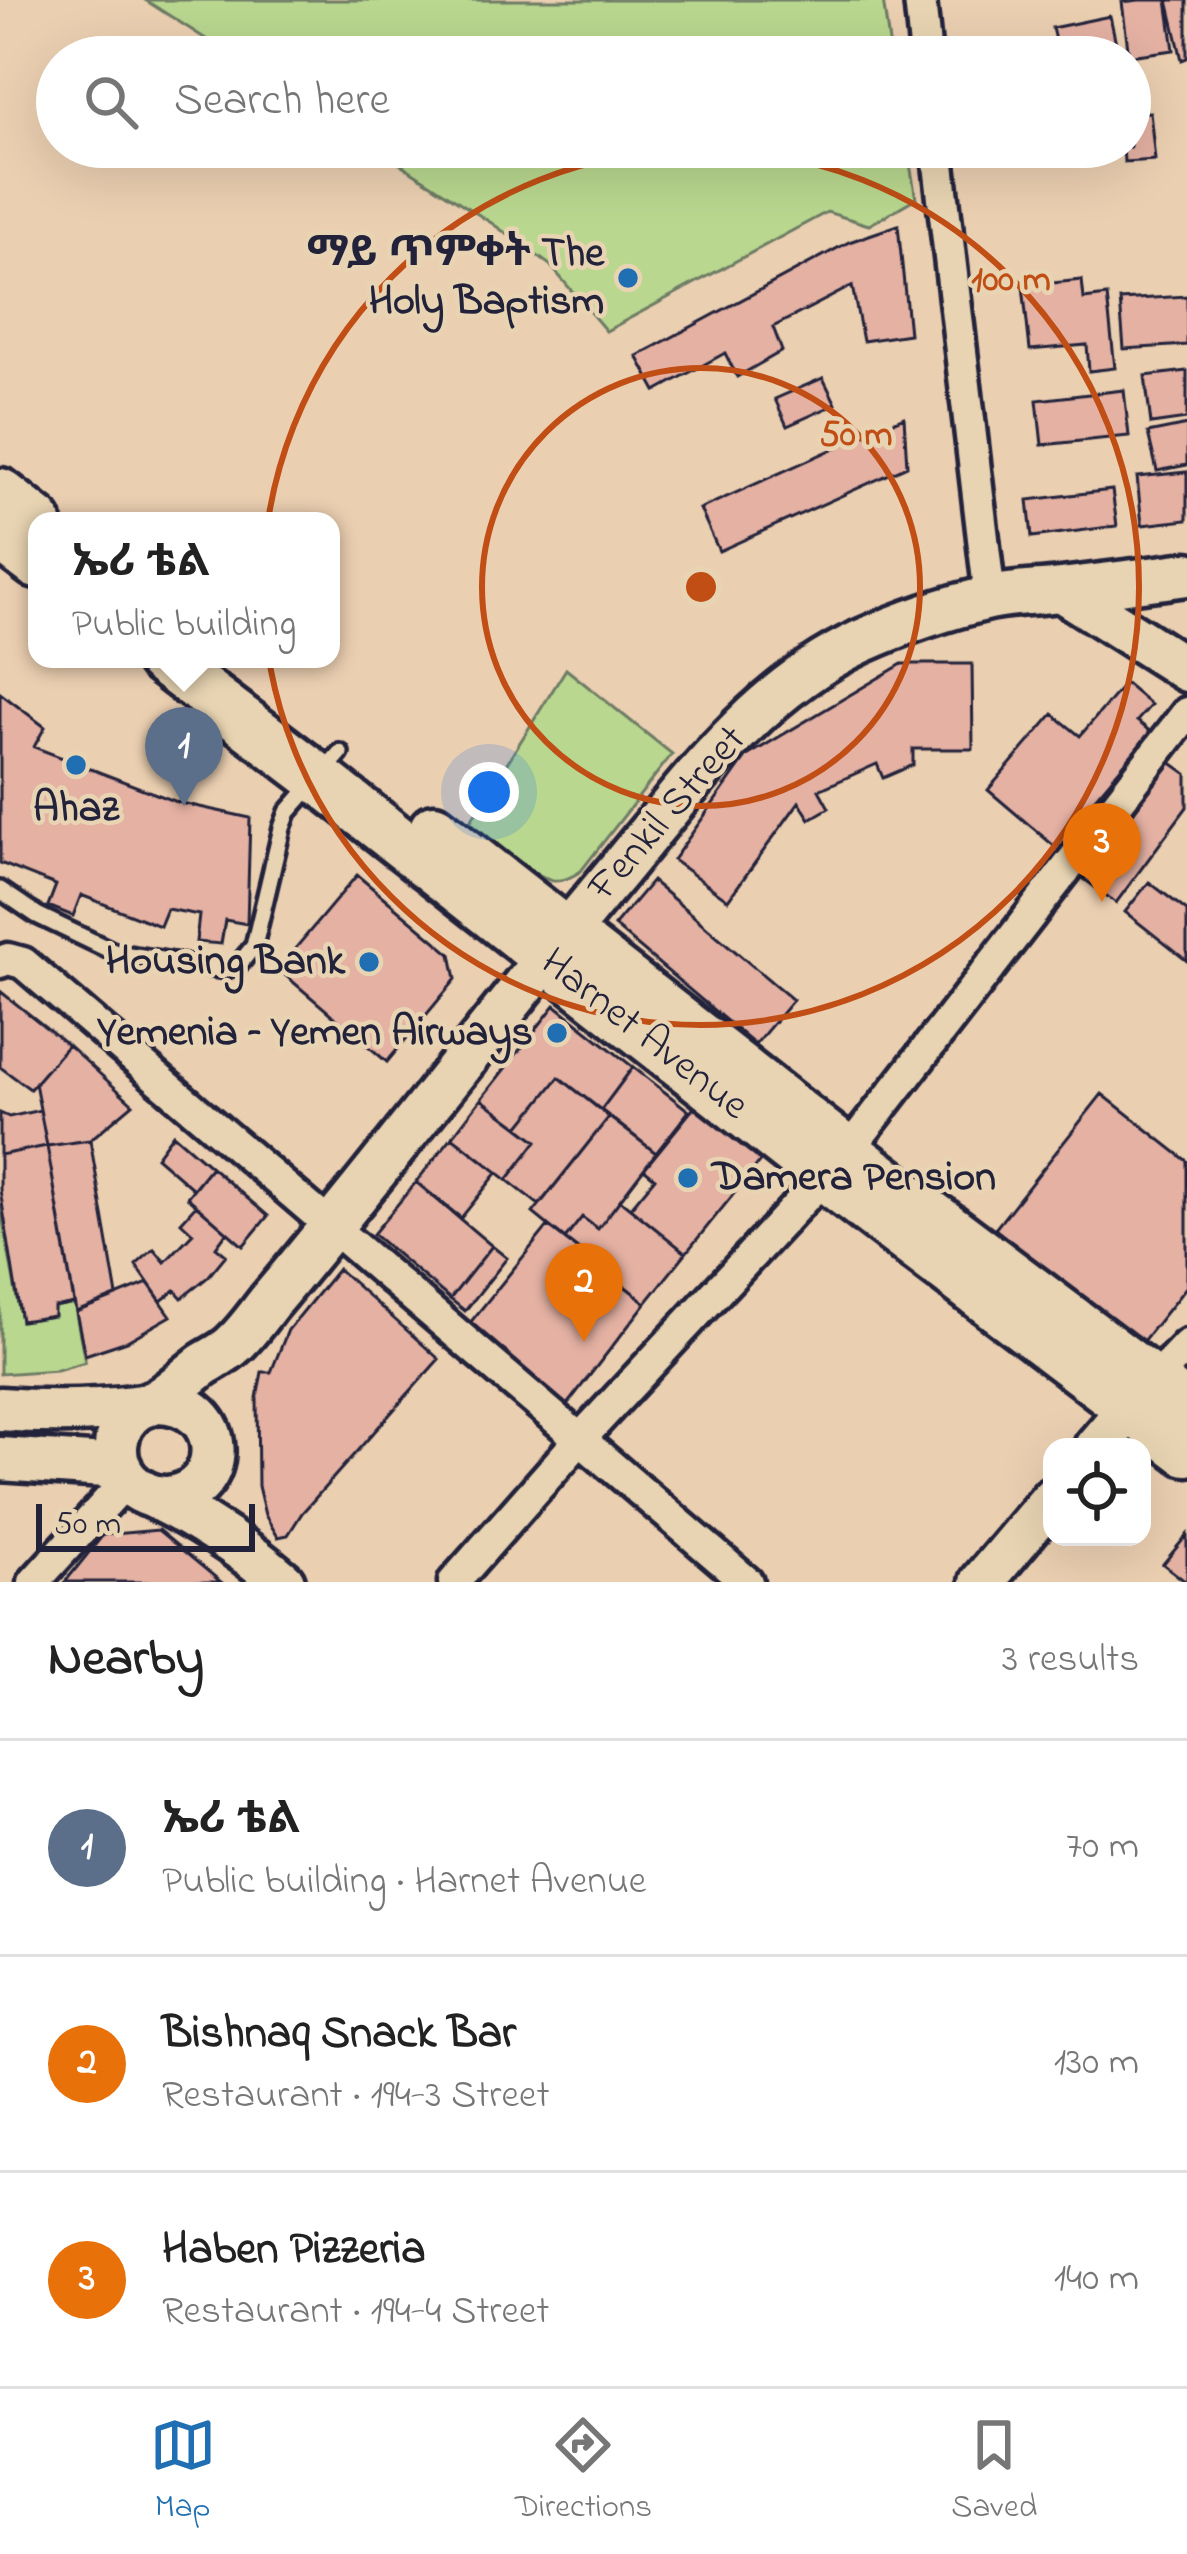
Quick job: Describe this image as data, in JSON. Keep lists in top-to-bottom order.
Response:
{
  "streets": {
    "main road": ["Fenkil Street", "Harnet Avenue"]
  },
  "crossings": [
    ["Fenkil Street", "Harnet Avenue"]
  ],
  "places": [
    "ማይ ጥምቀት The Holy Baptism",
    "Ahaz",
    "Housing Bank",
    "Yemenia – Yemen Airways",
    "Damera Pension"
  ],
  "scale_bar": "50 m",
  "page": {
    "search": "Search here",
    "popup": ["ኤሪ ቴል", "Public building"],
    "pins": ["1", "3", "2"],
    "scale": "50 m",
    "heading": ["Nearby", "3 results"],
    "list": [
      {
        "mark": "1",
        "name": "ኤሪ ቴል",
        "note": "Public building · Harnet Avenue",
        "value": "70 m"
      },
      {
        "mark": "2",
        "name": "Bishnaq Snack Bar",
        "note": "Restaurant · 194-3 Street",
        "value": "130 m"
      },
      {
        "mark": "3",
        "name": "Haben Pizzeria",
        "note": "Restaurant · 194-4 Street",
        "value": "140 m"
      }
    ],
    "nav": ["Map", "Directions", "Saved"]
  },
  "rings": ["100 m", "50 m"]
}
